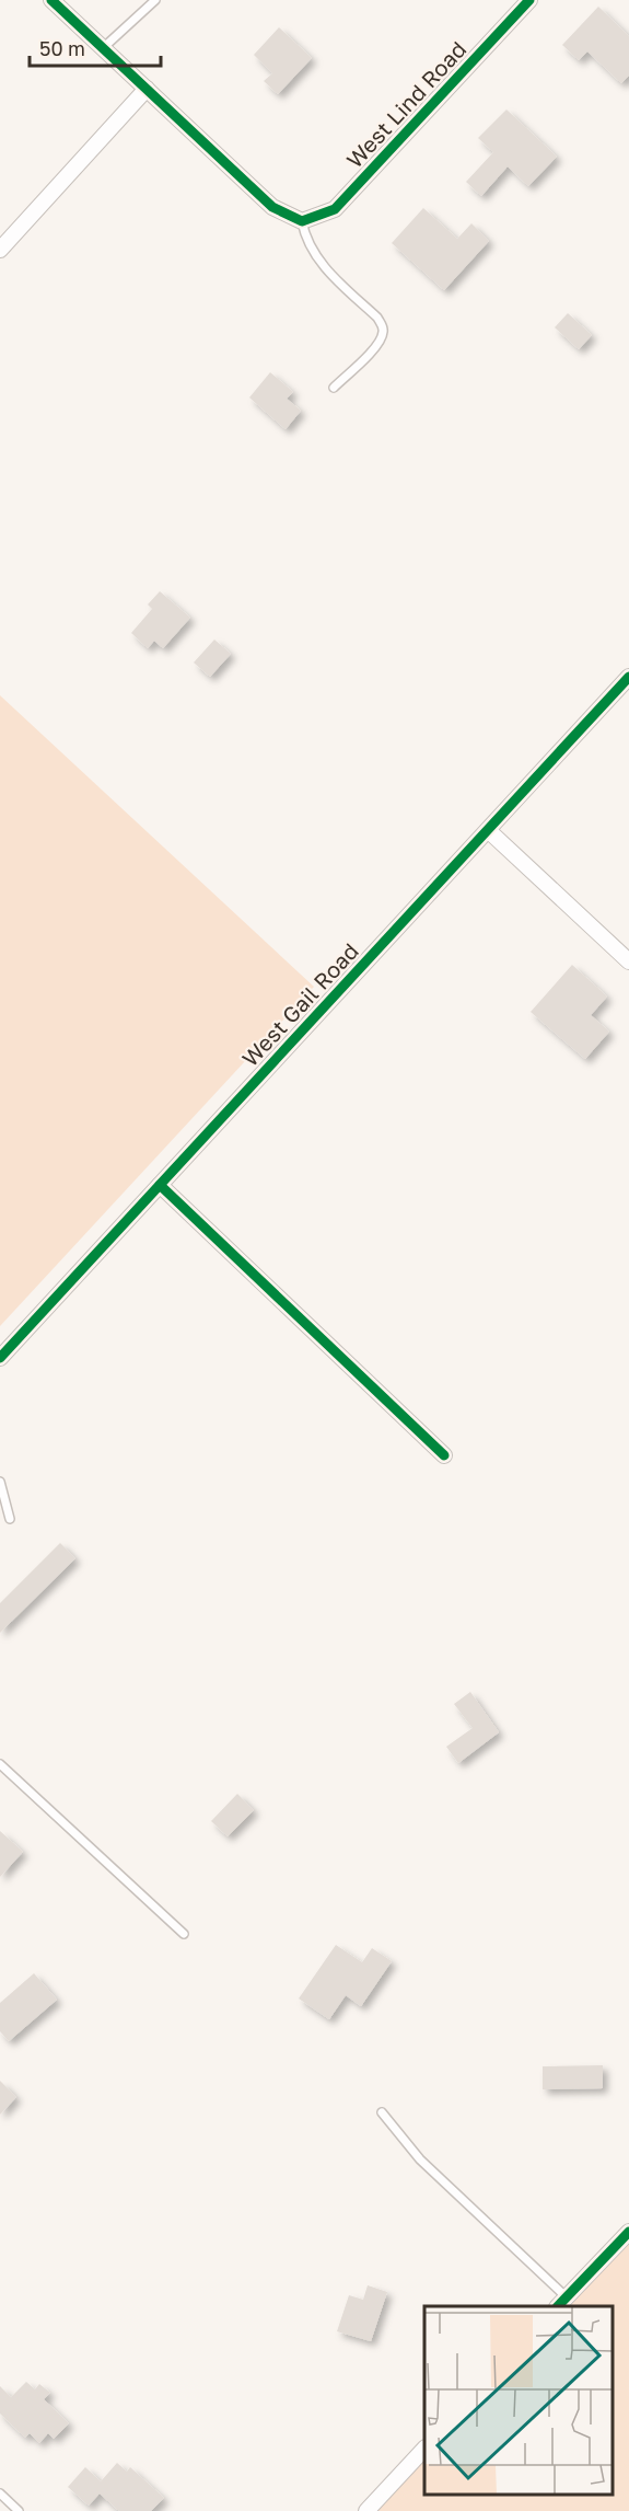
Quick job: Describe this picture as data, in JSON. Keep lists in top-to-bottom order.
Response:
{
  "streets": {
    "street": ["West Lind Road", "West Gail Road"]
  },
  "scale_bar": "50 m"
}
